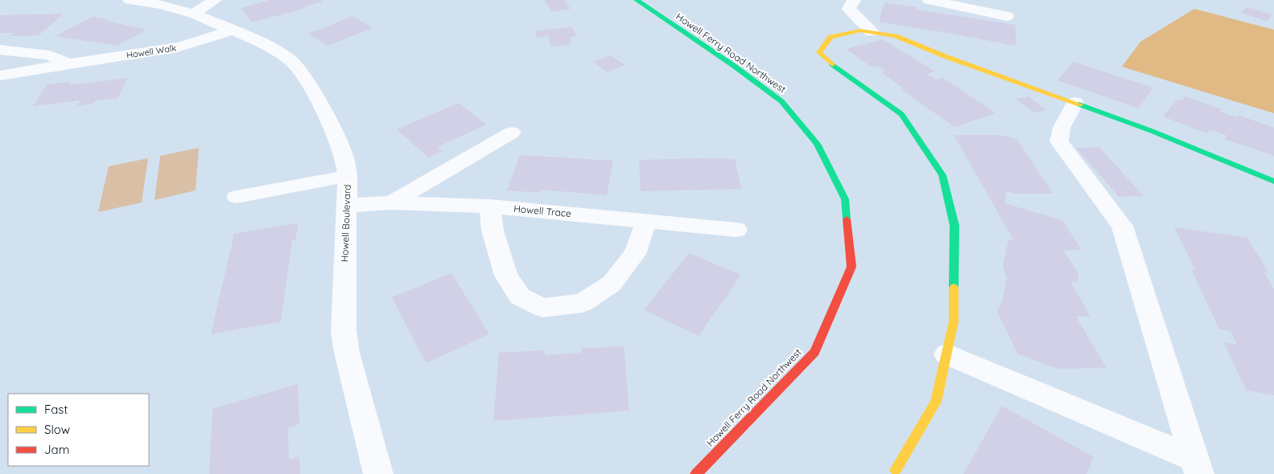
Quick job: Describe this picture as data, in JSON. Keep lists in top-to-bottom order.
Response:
{
  "streets": {
    "street": [
      "Howell Walk",
      "Howell Ferry Road Northwest",
      "Howell Trace",
      "Howell Boulevard"
    ]
  },
  "crossings": [
    ["Howell Walk", "Howell Boulevard"],
    ["Howell Trace", "Howell Boulevard"]
  ],
  "legend": ["Fast", "Slow", "Jam"]
}
